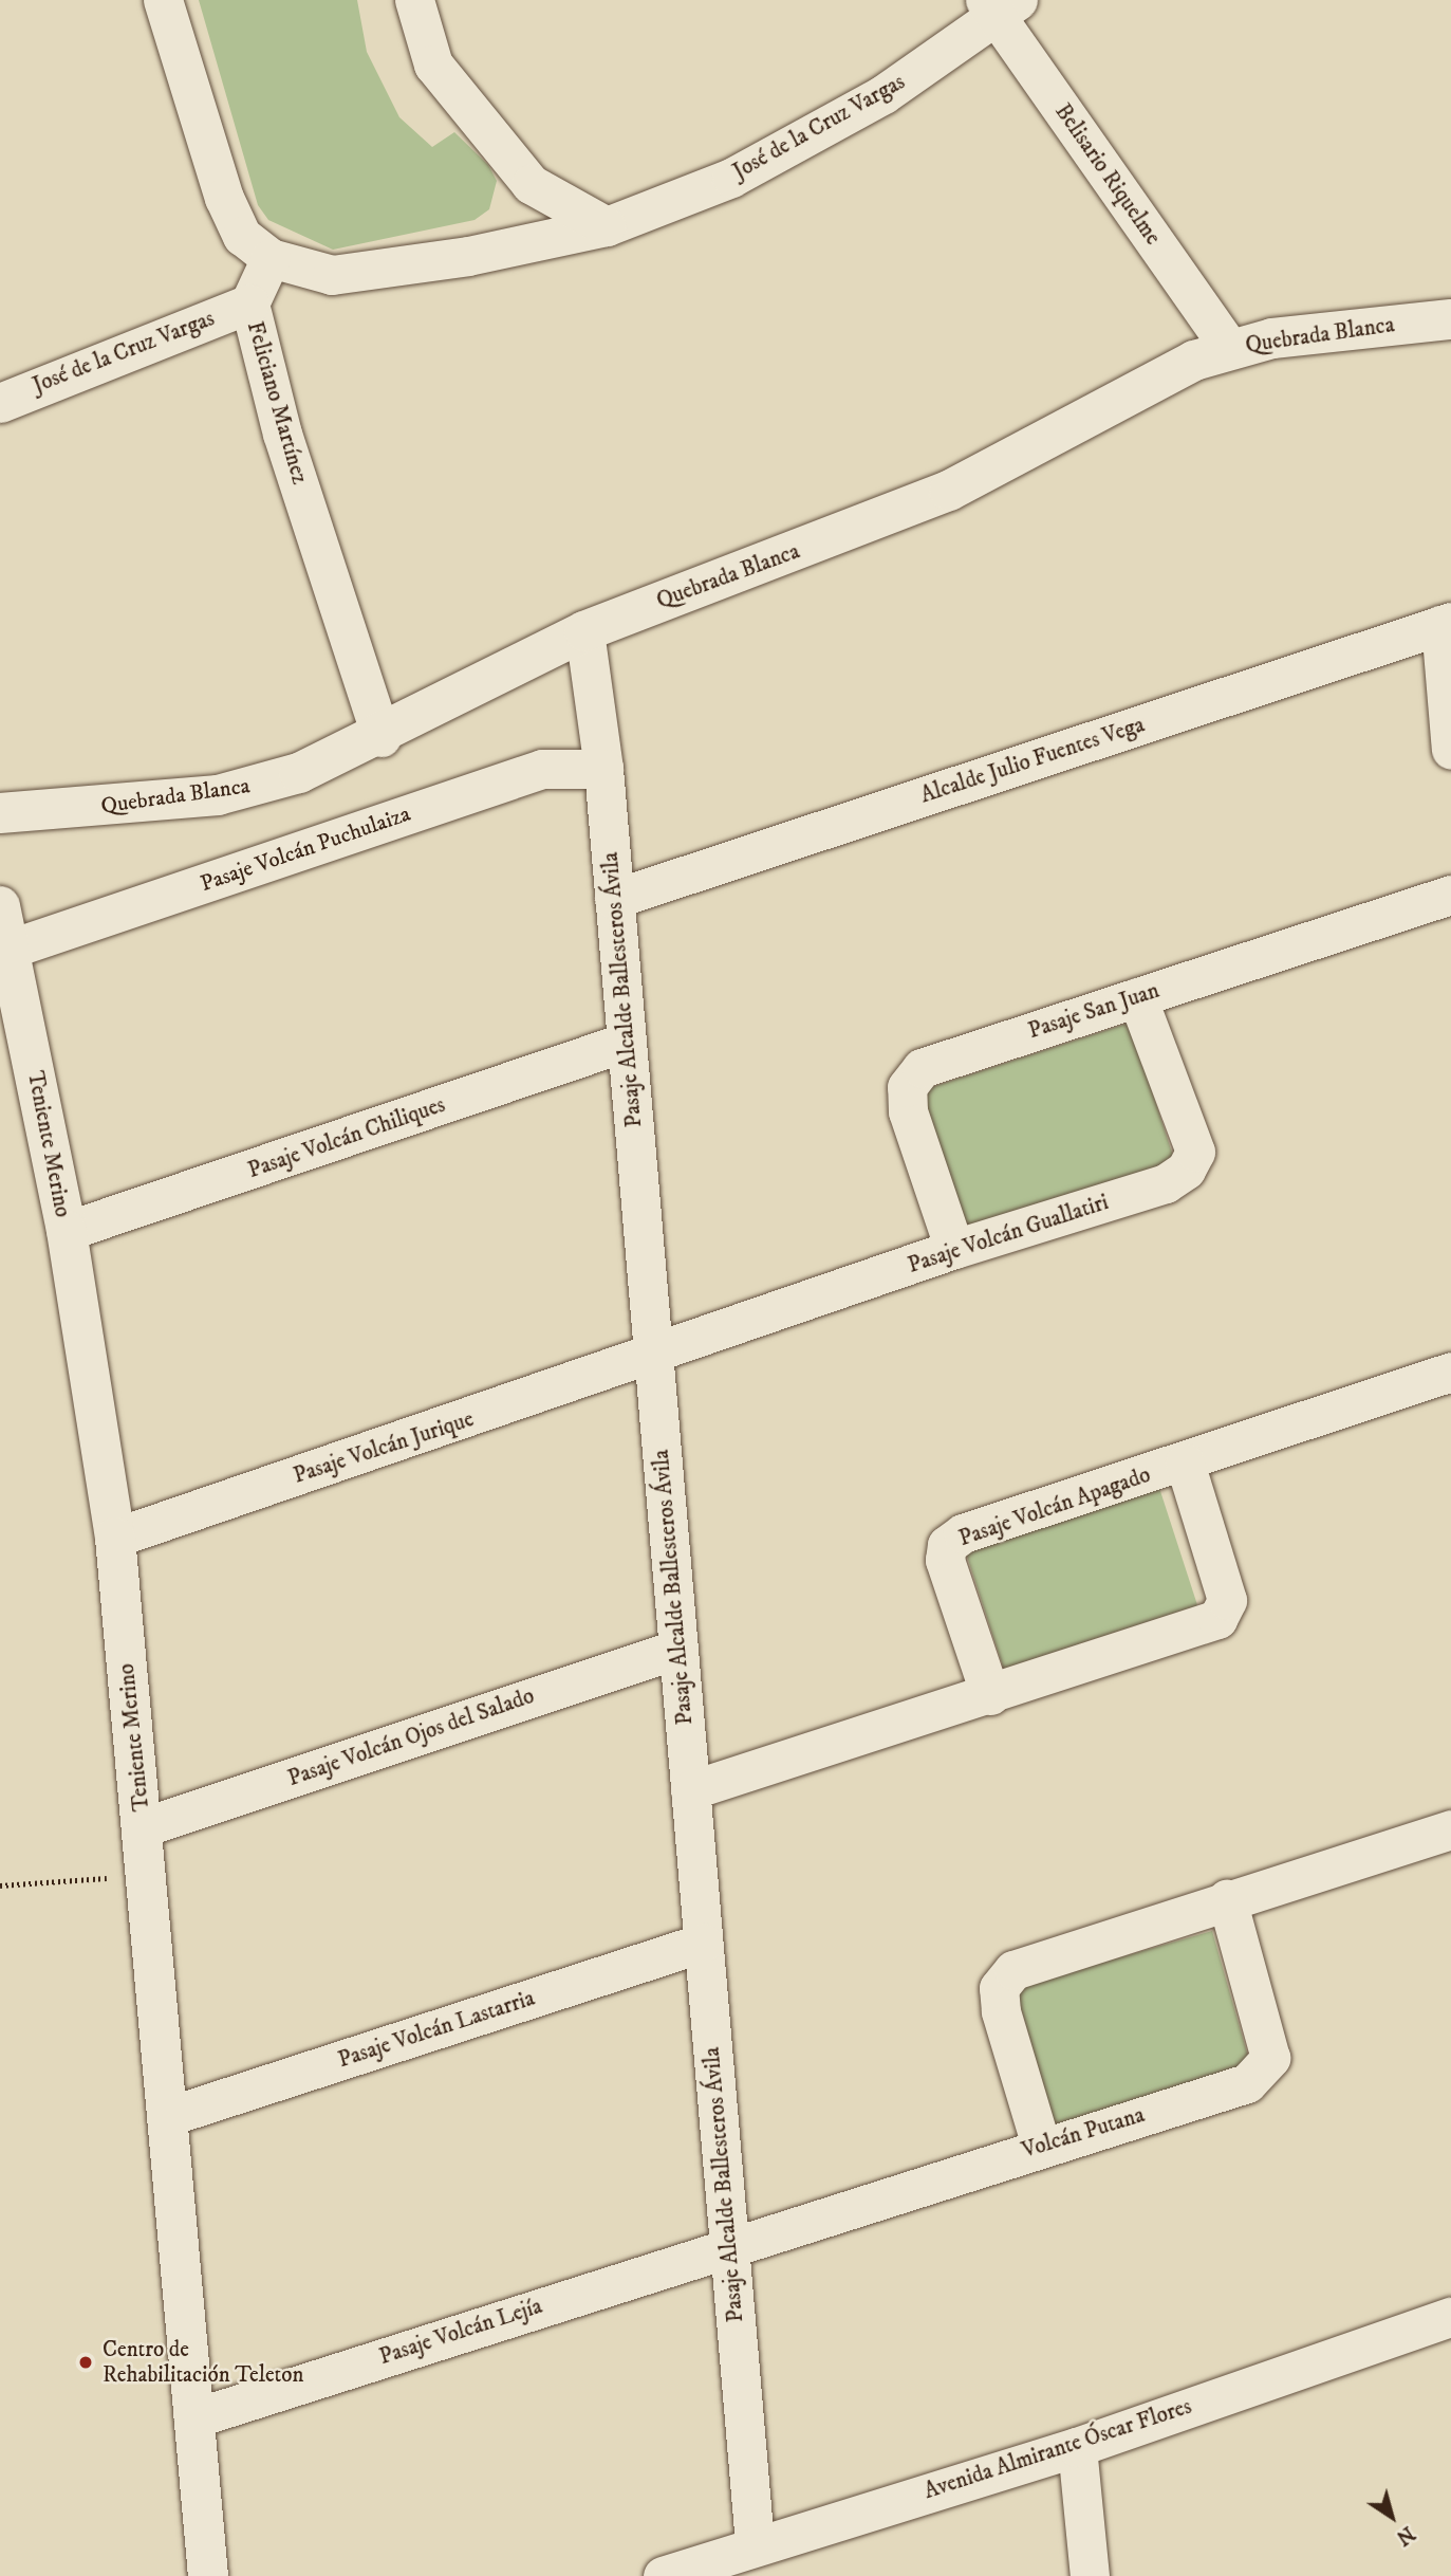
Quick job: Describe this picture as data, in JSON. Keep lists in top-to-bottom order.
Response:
{
  "streets": {
    "street": [
      "José de la Cruz Vargas",
      "Belisario Riquelme",
      "Quebrada Blanca",
      "Feliciano Martínez",
      "Alcalde Julio Fuentes Vega",
      "Pasaje Volcán Puchulaiza",
      "Pasaje Alcalde Ballesteros Ávila",
      "Pasaje San Juan",
      "Pasaje Volcán Chiliques",
      "Teniente Merino",
      "Pasaje Volcán Guallatiri",
      "Pasaje Volcán Jurique",
      "Pasaje Volcán Apagado",
      "Pasaje Volcán Ojos del Salado",
      "Pasaje Volcán Lastarria",
      "Volcán Putana",
      "Pasaje Volcán Lejía",
      "Avenida Almirante Óscar Flores"
    ]
  },
  "crossings": [
    ["José de la Cruz Vargas", "Belisario Riquelme"],
    ["José de la Cruz Vargas", "Feliciano Martínez"],
    ["Belisario Riquelme", "Quebrada Blanca"],
    ["Quebrada Blanca", "Feliciano Martínez"],
    ["Quebrada Blanca", "Pasaje Alcalde Ballesteros Ávila"],
    ["Alcalde Julio Fuentes Vega", "Pasaje Alcalde Ballesteros Ávila"],
    ["Pasaje Volcán Puchulaiza", "Pasaje Alcalde Ballesteros Ávila"],
    ["Pasaje Volcán Puchulaiza", "Teniente Merino"],
    ["Pasaje Alcalde Ballesteros Ávila", "Pasaje Volcán Chiliques"],
    ["Pasaje Alcalde Ballesteros Ávila", "Pasaje Volcán Guallatiri"],
    ["Pasaje Alcalde Ballesteros Ávila", "Pasaje Volcán Jurique"],
    ["Pasaje Alcalde Ballesteros Ávila", "Pasaje Volcán Ojos del Salado"],
    ["Pasaje Alcalde Ballesteros Ávila", "Pasaje Volcán Lastarria"],
    ["Pasaje Alcalde Ballesteros Ávila", "Volcán Putana"],
    ["Pasaje Alcalde Ballesteros Ávila", "Pasaje Volcán Lejía"],
    ["Pasaje Alcalde Ballesteros Ávila", "Avenida Almirante Óscar Flores"],
    ["Pasaje San Juan", "Pasaje Volcán Guallatiri"],
    ["Pasaje Volcán Chiliques", "Teniente Merino"],
    ["Teniente Merino", "Pasaje Volcán Jurique"],
    ["Teniente Merino", "Pasaje Volcán Ojos del Salado"],
    ["Teniente Merino", "Pasaje Volcán Lastarria"],
    ["Teniente Merino", "Pasaje Volcán Lejía"],
    ["Pasaje Volcán Guallatiri", "Pasaje Volcán Jurique"],
    ["Volcán Putana", "Pasaje Volcán Lejía"]
  ],
  "places": ["Centro de Rehabilitación Teleton"],
  "north": "bottom right"
}
